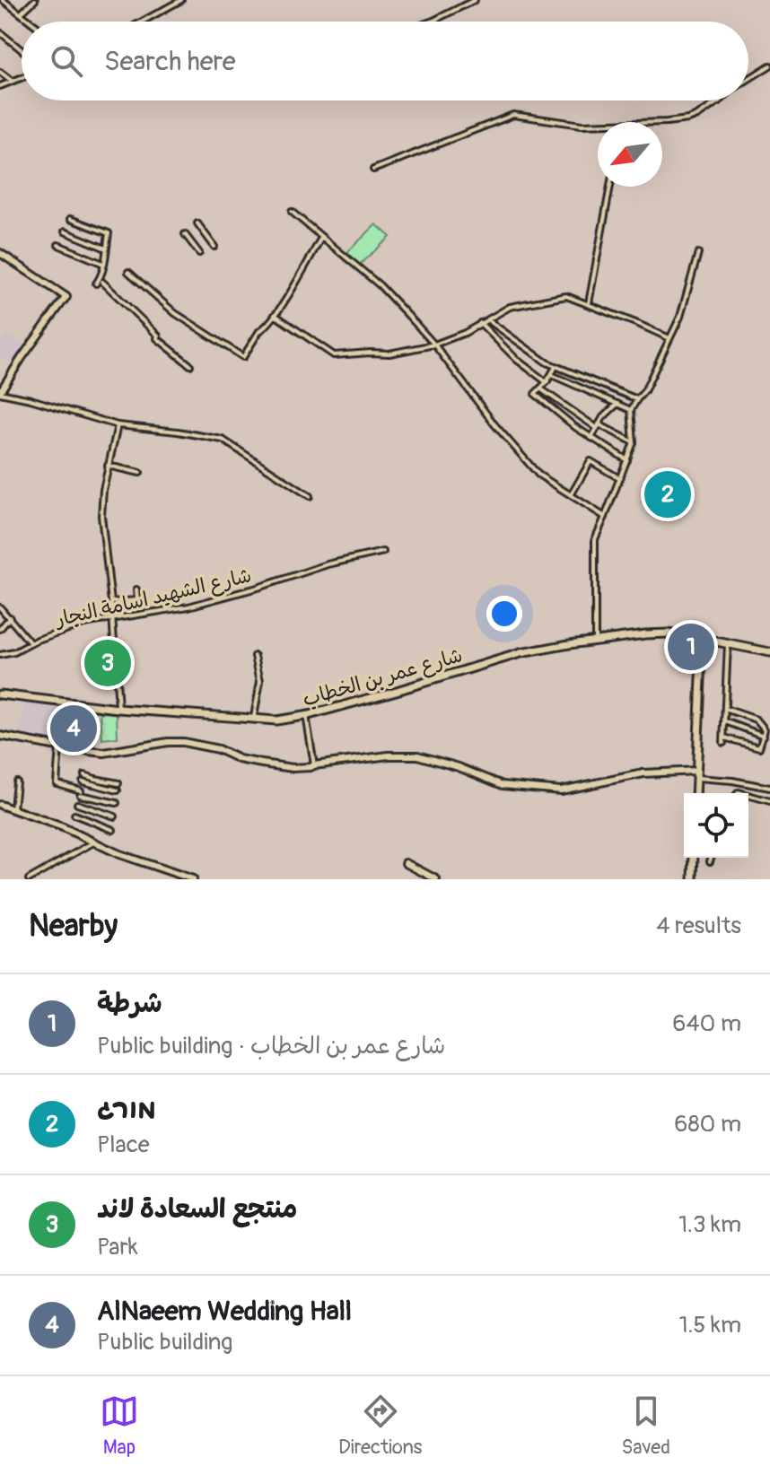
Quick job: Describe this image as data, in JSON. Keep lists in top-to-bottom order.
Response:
{
  "streets": {
    "main road": ["شارع عمر بن الخطاب"],
    "street": ["شارع الشهيد اسامة النجار"]
  },
  "north": "bottom left",
  "page": {
    "search": "Search here",
    "pins": [
      "2",
      "1",
      "3",
      "4"
    ],
    "heading": ["Nearby", "4 results"],
    "list": [
      {
        "mark": "1",
        "name": "شرطة",
        "note": "Public building · شارع عمر بن الخطاب",
        "value": "640 m"
      },
      {
        "mark": "2",
        "name": "מורג",
        "note": "Place",
        "value": "680 m"
      },
      {
        "mark": "3",
        "name": "منتجع السعادة لاند",
        "note": "Park",
        "value": "1.3 km"
      },
      {
        "mark": "4",
        "name": "AlNaeem Wedding Hall",
        "note": "Public building",
        "value": "1.5 km"
      }
    ],
    "nav": ["Map", "Directions", "Saved"]
  }
}
